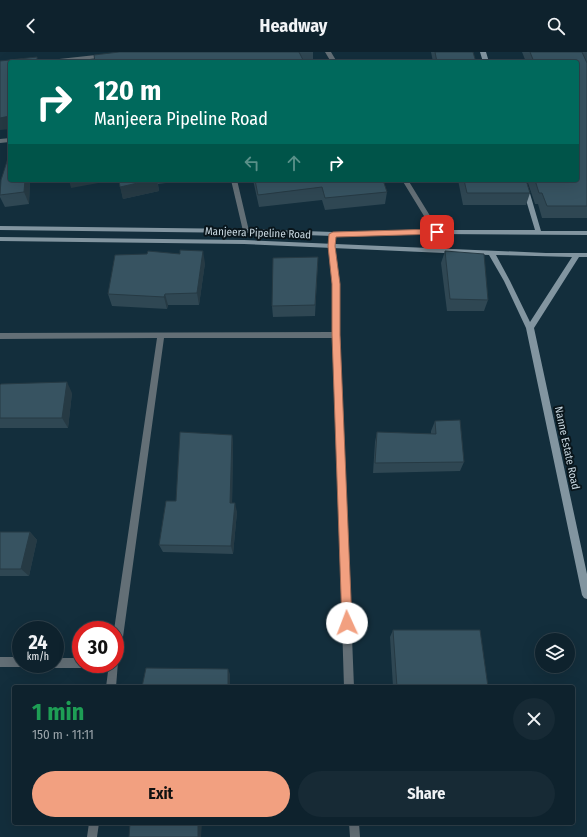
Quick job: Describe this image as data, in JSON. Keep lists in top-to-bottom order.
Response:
{
  "streets": {
    "main road": ["Manjeera Pipeline Road", "Nanne Estate Road"]
  },
  "crossings": [
    ["Manjeera Pipeline Road", "Nanne Estate Road"]
  ],
  "page": {
    "header": "Headway",
    "turn": ["120 m", "Manjeera Pipeline Road"],
    "speed": "24 km/h",
    "limit": "30",
    "heading": ["1 min", "150 m · 11:11"],
    "buttons": ["Exit", "Share"]
  }
}
